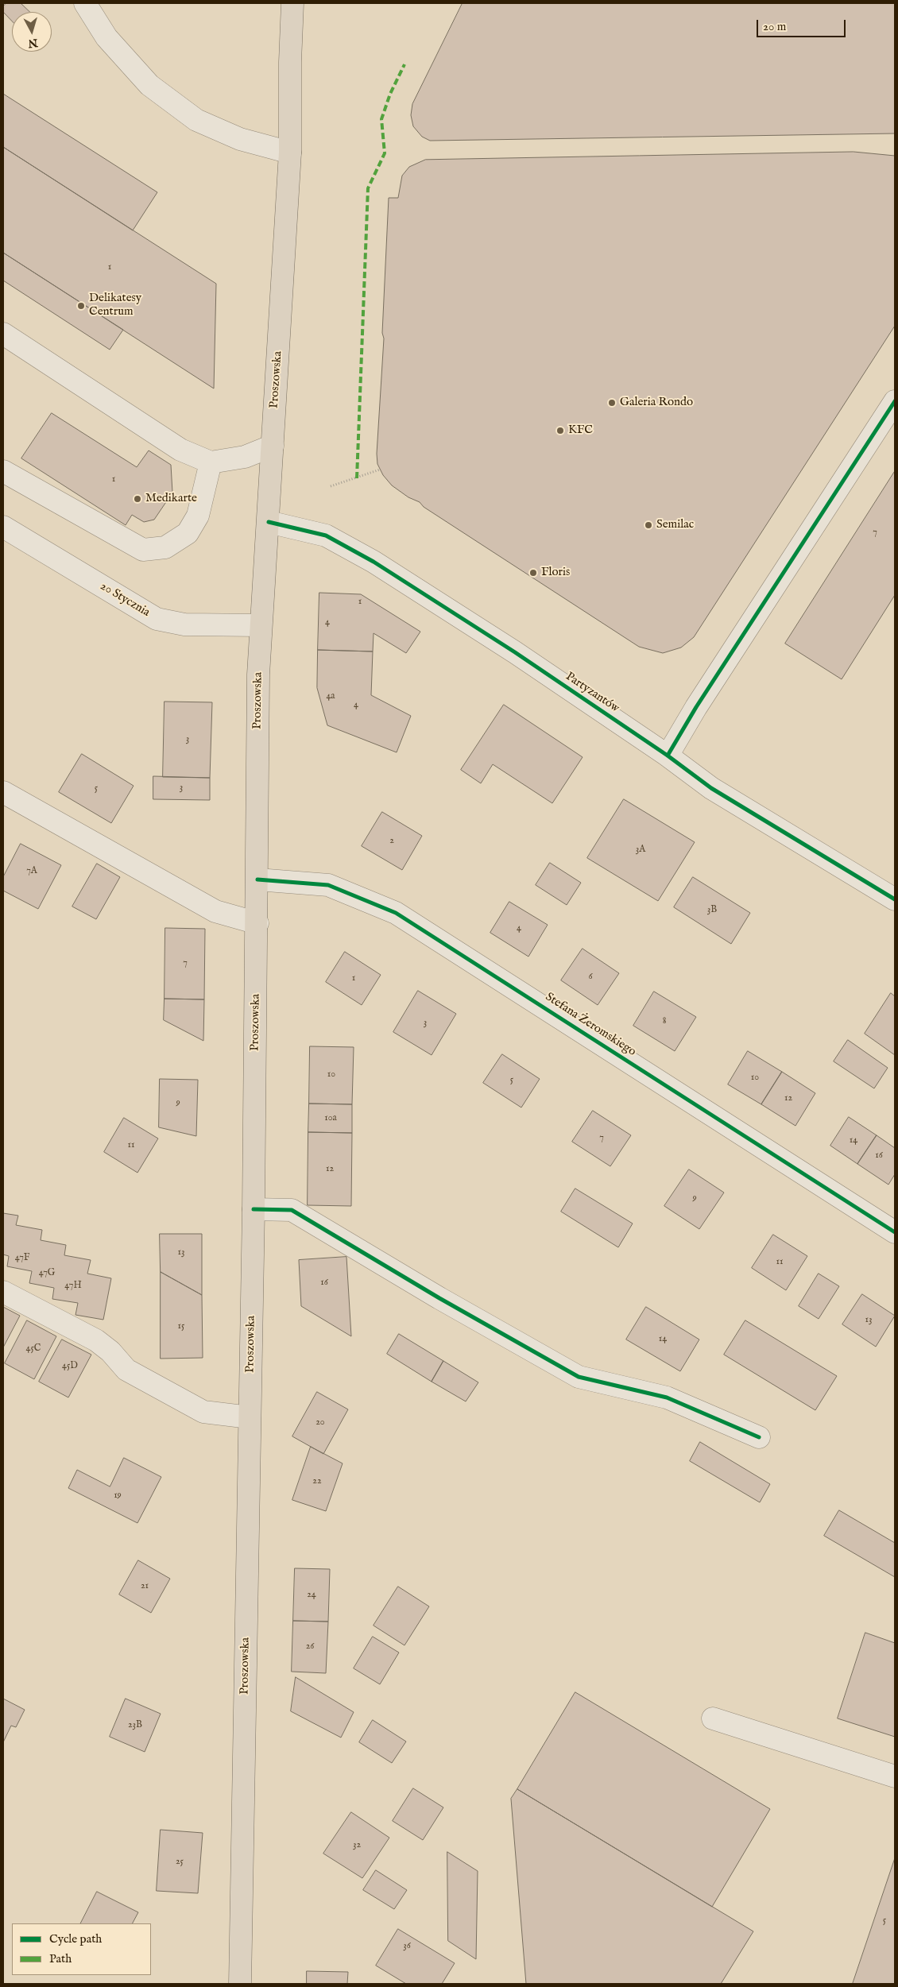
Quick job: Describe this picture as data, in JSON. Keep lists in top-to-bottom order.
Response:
{
  "streets": {
    "main road": ["Proszowska"],
    "street": ["20 Stycznia", "Partyzantów", "Stefana Żeromskiego"]
  },
  "crossings": [
    ["Proszowska", "20 Stycznia"],
    ["Proszowska", "Partyzantów"],
    ["Proszowska", "Stefana Żeromskiego"]
  ],
  "places": [
    "Delikatesy Centrum",
    "Galeria Rondo",
    "KFC",
    "Medikarte",
    "Semilac",
    "Floris"
  ],
  "house_numbers": [
    "1",
    "1",
    "7",
    "1",
    "4",
    "4a",
    "4",
    "3",
    "3",
    "5",
    "2",
    "3A",
    "7A",
    "3B",
    "4",
    "7",
    "6",
    "1",
    "8",
    "3",
    "10",
    "10",
    "5",
    "12",
    "9",
    "10a",
    "7",
    "14",
    "11",
    "16",
    "12",
    "9",
    "13",
    "47F",
    "11",
    "47G",
    "16",
    "47H",
    "13",
    "15",
    "14",
    "45C",
    "45D",
    "20",
    "22",
    "19",
    "21",
    "24",
    "26",
    "23B",
    "32",
    "25",
    "5",
    "36"
  ],
  "legend": ["Cycle path", "Path"],
  "scale_bar": "20 m",
  "north": "bottom"
}
